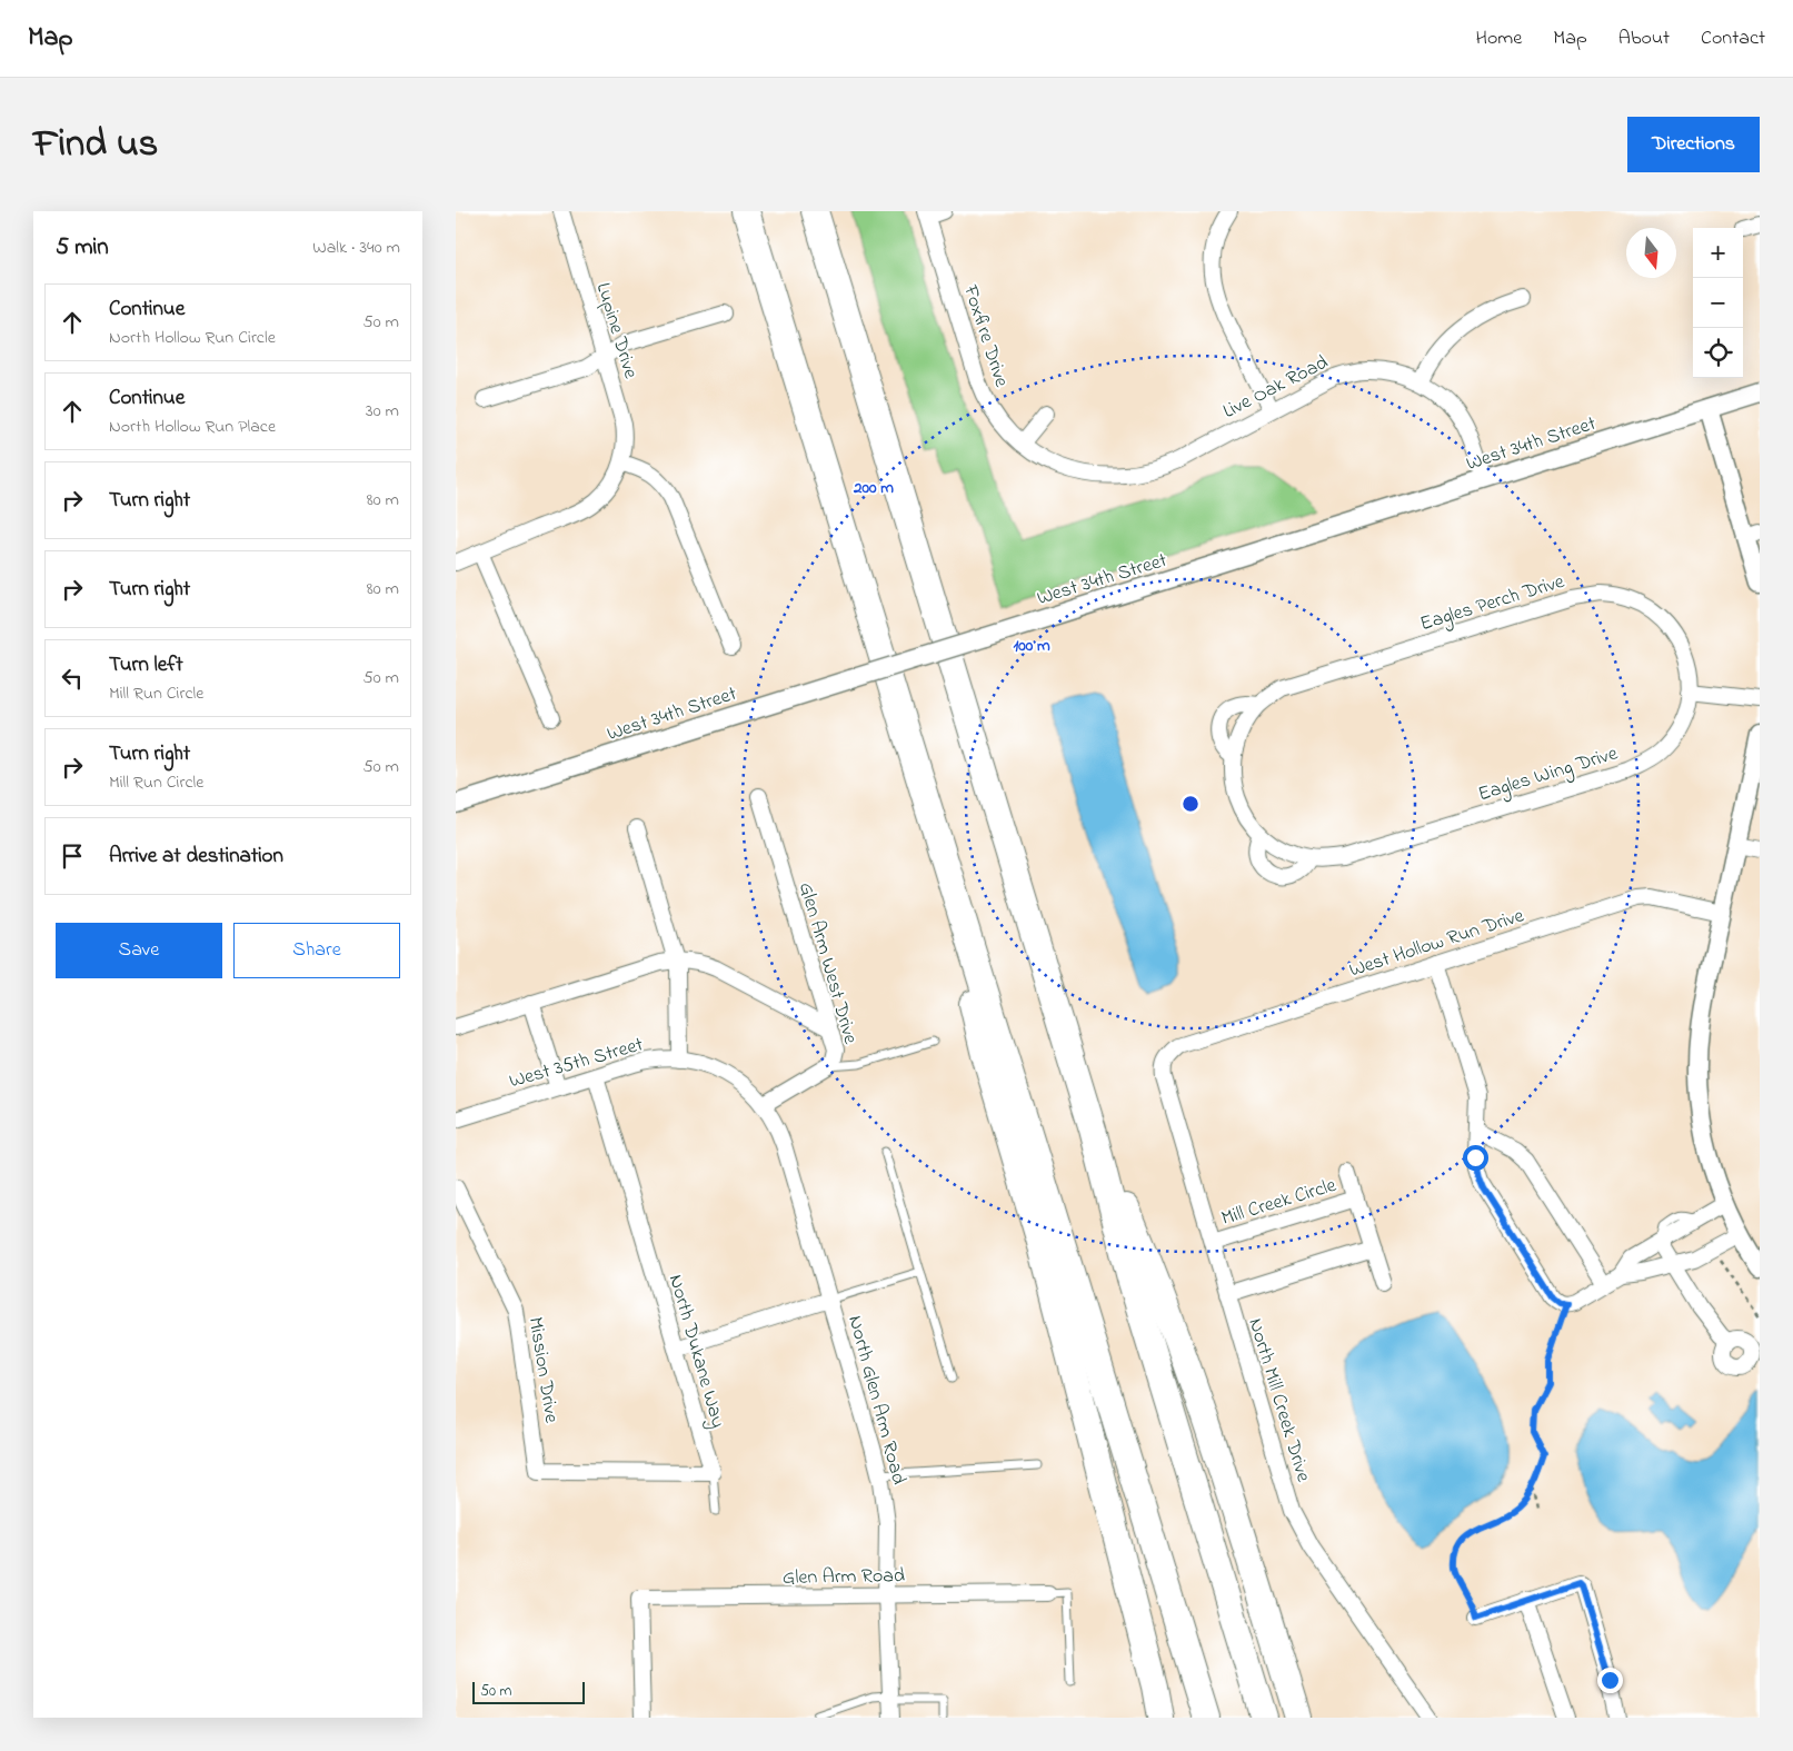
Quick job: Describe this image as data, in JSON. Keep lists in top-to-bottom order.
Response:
{
  "streets": {
    "street": [
      "Lupine Drive",
      "Foxfire Drive",
      "Live Oak Road",
      "West 34th Street",
      "Eagles Perch Drive",
      "Eagles Wing Drive",
      "West Hollow Run Drive",
      "Glen Arm West Drive",
      "West 35th Street",
      "Mill Creek Circle",
      "North Dukane Way",
      "Mission Drive",
      "North Glen Arm Road",
      "North Mill Creek Drive",
      "Glen Arm Road"
    ]
  },
  "crossings": [
    ["Foxfire Drive", "Live Oak Road"],
    ["Live Oak Road", "West 34th Street"],
    ["Eagles Perch Drive", "Eagles Wing Drive"],
    ["West Hollow Run Drive", "North Mill Creek Drive"],
    ["Glen Arm West Drive", "West 35th Street"],
    ["Glen Arm West Drive", "North Glen Arm Road"],
    ["West 35th Street", "North Dukane Way"],
    ["West 35th Street", "North Glen Arm Road"],
    ["Mill Creek Circle", "North Mill Creek Drive"],
    ["North Dukane Way", "Mission Drive"],
    ["North Glen Arm Road", "Glen Arm Road"]
  ],
  "scale_bar": "50 m",
  "north": "bottom",
  "page": {
    "header": "Map",
    "nav": [
      "Home",
      "Map",
      "About",
      "Contact"
    ],
    "title": "Find us",
    "buttons": [
      "Directions",
      ["Save", "Share"]
    ],
    "heading": ["5 min", "Walk · 340 m"],
    "map_buttons": ["+", "−"],
    "list": [
      ["Continue", "North Hollow Run Circle", "50 m"],
      ["Continue", "North Hollow Run Place", "30 m"],
      ["Turn right", "80 m"],
      ["Turn right", "80 m"],
      ["Turn left", "Mill Run Circle", "50 m"],
      ["Turn right", "Mill Run Circle", "50 m"],
      "Arrive at destination"
    ],
    "scale": "50 m"
  },
  "rings": ["200 m", "100 m"]
}
